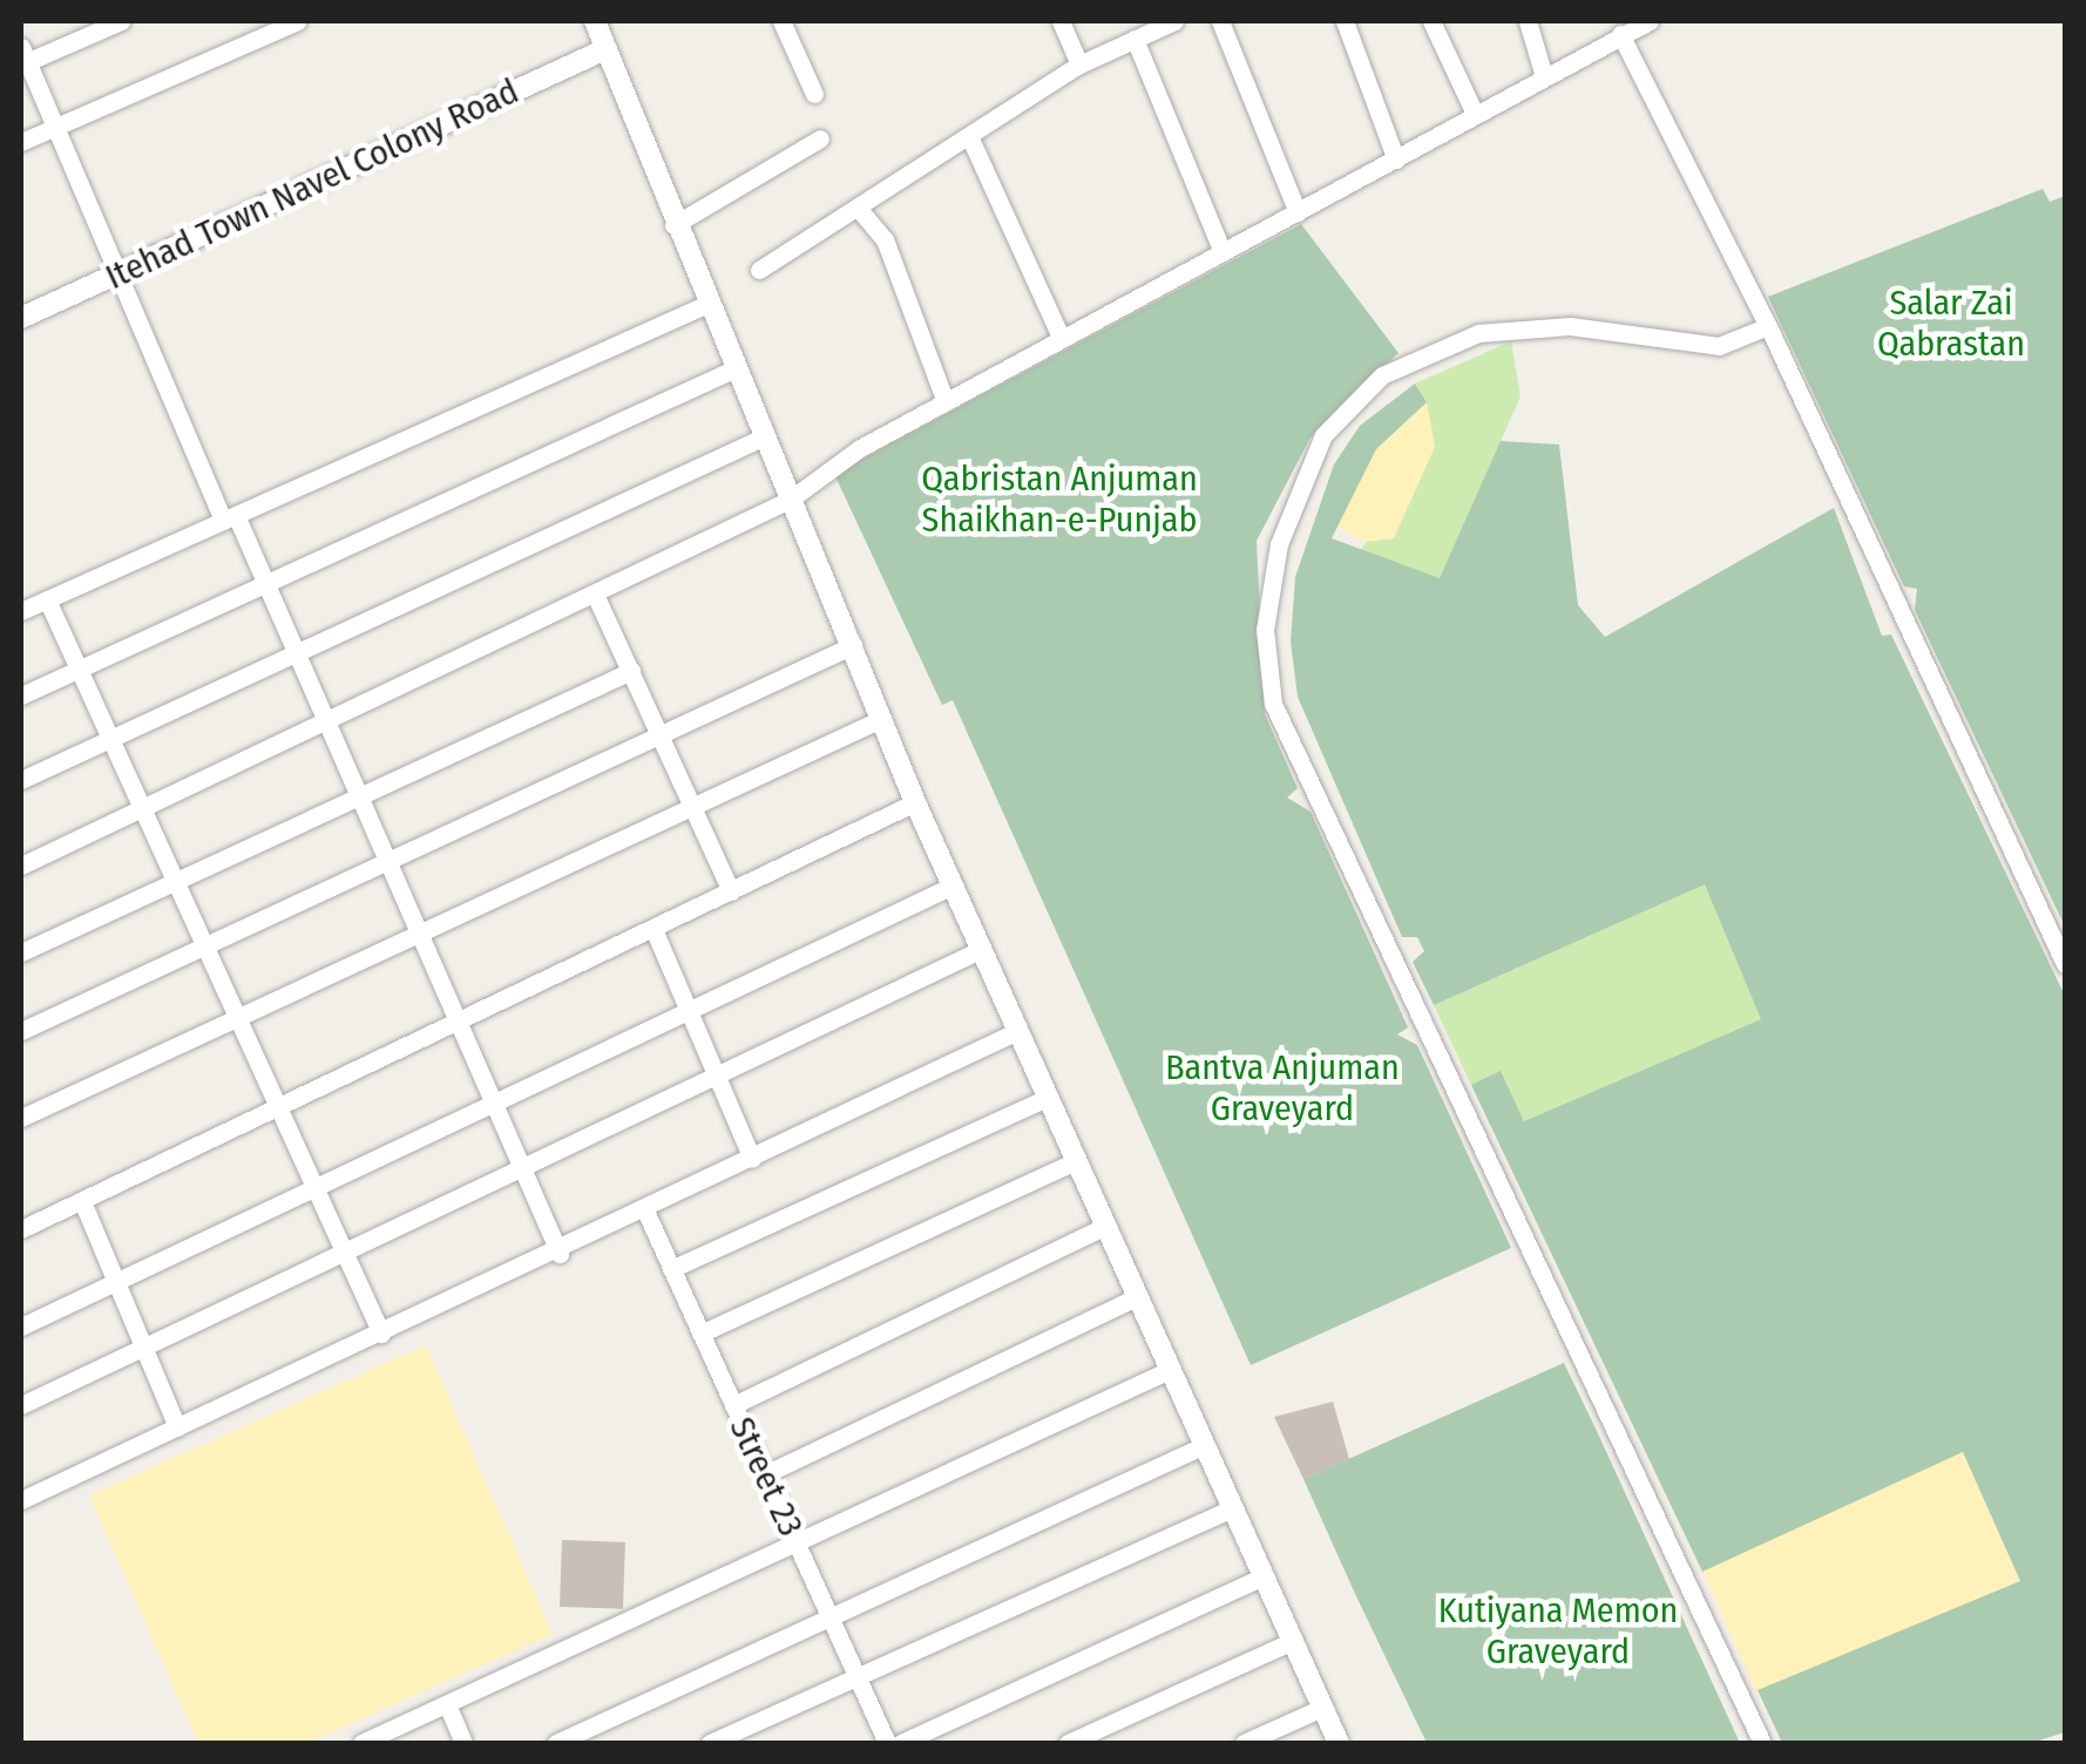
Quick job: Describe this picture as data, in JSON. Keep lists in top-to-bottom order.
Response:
{
  "streets": {
    "street": ["Itehad Town Navel Colony Road", "Street 23"]
  },
  "parks": [
    "Salar Zai Qabrastan",
    "Qabristan Anjuman Shaikhan-e-Punjab",
    "Bantva Anjuman Graveyard",
    "Kutiyana Memon Graveyard"
  ]
}
